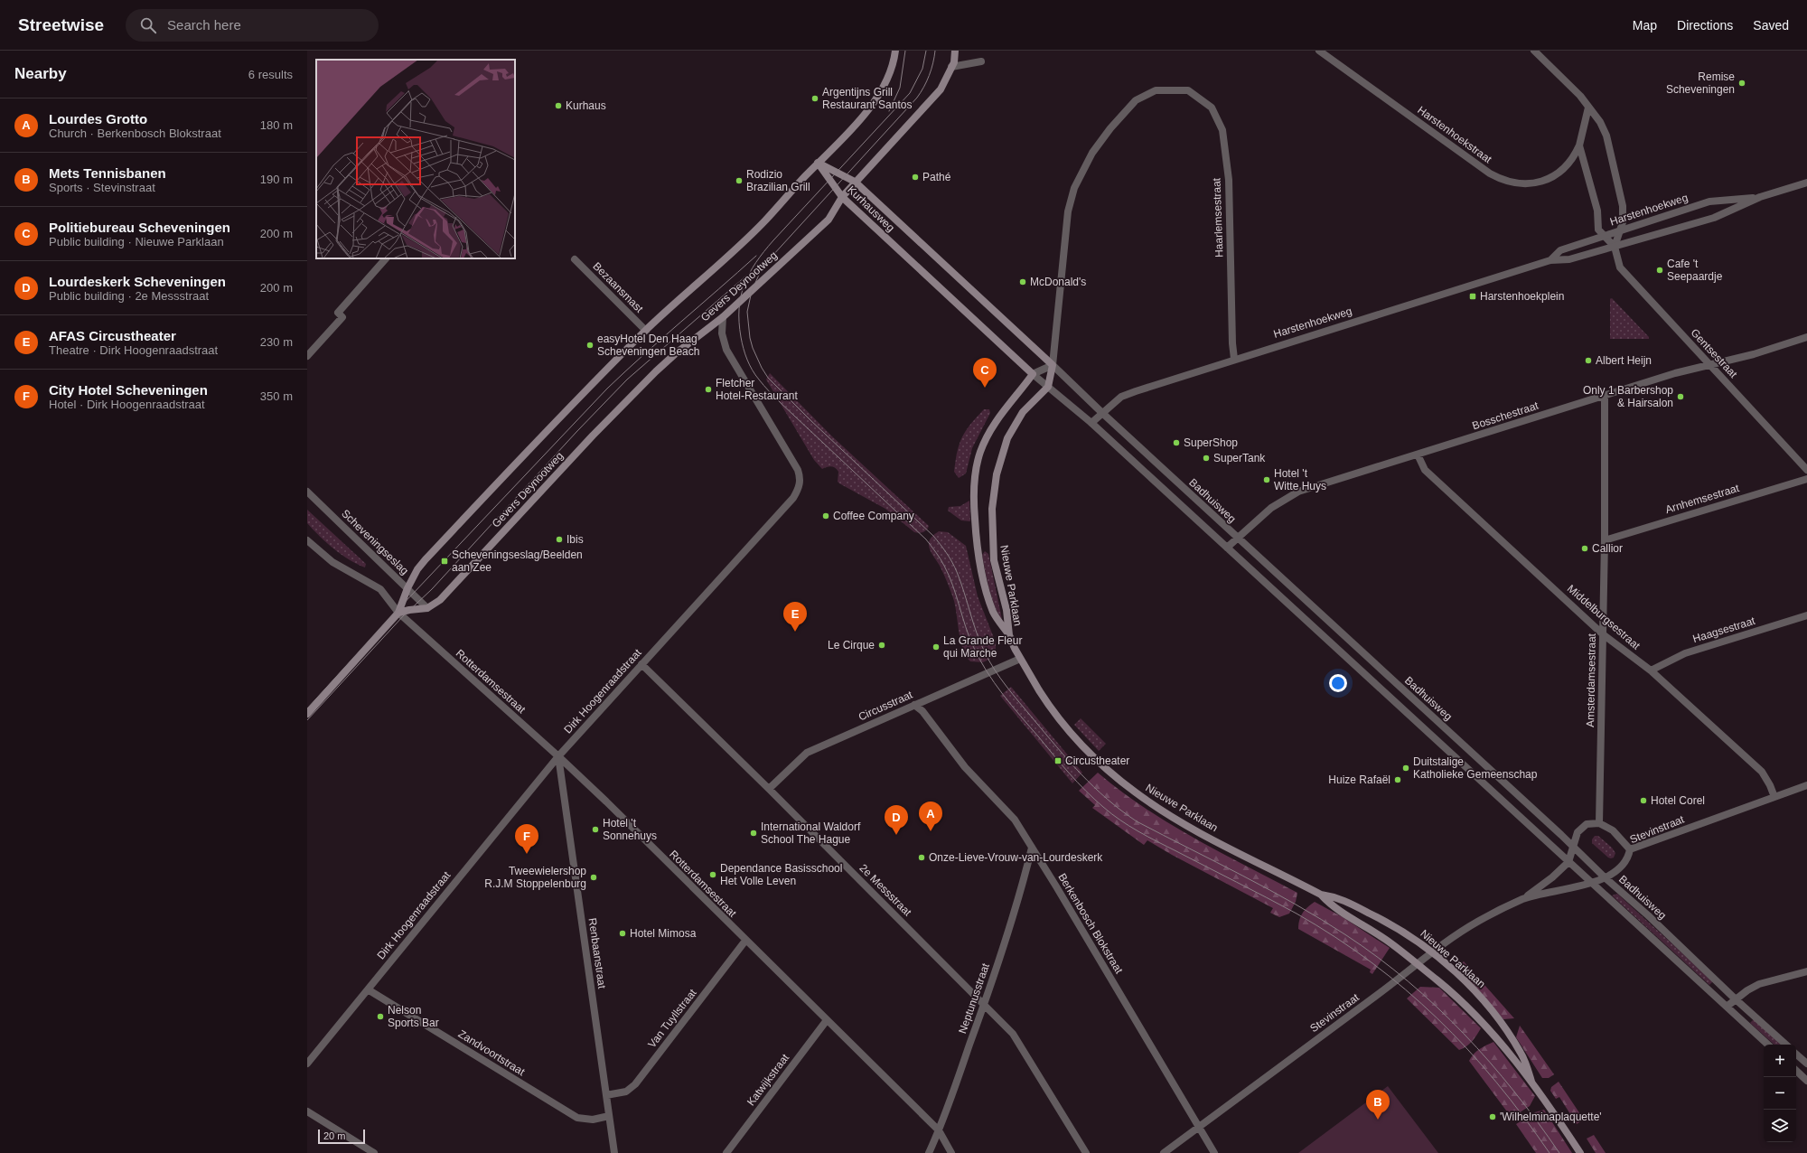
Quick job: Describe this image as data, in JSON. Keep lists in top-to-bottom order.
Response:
{
  "streets": {
    "main road": ["Kurhausweg", "Gevers Deynootweg", "Nieuwe Parklaan"],
    "street": [
      "Harstenhoekstraat",
      "Harstenhoekweg",
      "Haarlemsestraat",
      "Bezaansmast",
      "Gentsestraat",
      "Bosschestraat",
      "Arnhemsestraat",
      "Badhuisweg",
      "Scheveningseslag",
      "Middelburgsestraat",
      "Haagsestraat",
      "Amsterdamsestraat",
      "Rotterdamsestraat",
      "Dirk Hoogenraadstraat",
      "Circusstraat",
      "Stevinstraat",
      "2e Messstraat",
      "Berkenbosch Blokstraat",
      "Renbaanstraat",
      "Neptunusstraat",
      "Van Tuyllstraat",
      "Zandvoortstraat",
      "Katwijkstraat"
    ]
  },
  "crossings": [
    ["Kurhausweg", "Haarlemsestraat"],
    ["Kurhausweg", "Gevers Deynootweg"],
    ["Kurhausweg", "Badhuisweg"],
    ["Kurhausweg", "Nieuwe Parklaan"],
    ["Harstenhoekweg", "Haarlemsestraat"],
    ["Harstenhoekweg", "Gentsestraat"],
    ["Harstenhoekweg", "Badhuisweg"],
    ["Haarlemsestraat", "Badhuisweg"],
    ["Haarlemsestraat", "Nieuwe Parklaan"],
    ["Gevers Deynootweg", "Scheveningseslag"],
    ["Gevers Deynootweg", "Rotterdamsestraat"],
    ["Gevers Deynootweg", "Dirk Hoogenraadstraat"],
    ["Gentsestraat", "Bosschestraat"],
    ["Bosschestraat", "Badhuisweg"],
    ["Bosschestraat", "Middelburgsestraat"],
    ["Bosschestraat", "Amsterdamsestraat"],
    ["Arnhemsestraat", "Amsterdamsestraat"],
    ["Badhuisweg", "Nieuwe Parklaan"],
    ["Badhuisweg", "Amsterdamsestraat"],
    ["Badhuisweg", "Stevinstraat"],
    ["Nieuwe Parklaan", "Circusstraat"],
    ["Nieuwe Parklaan", "Stevinstraat"],
    ["Middelburgsestraat", "Haagsestraat"],
    ["Middelburgsestraat", "Amsterdamsestraat"],
    ["Middelburgsestraat", "Stevinstraat"],
    ["Amsterdamsestraat", "Stevinstraat"],
    ["Rotterdamsestraat", "Dirk Hoogenraadstraat"],
    ["Rotterdamsestraat", "Renbaanstraat"],
    ["Rotterdamsestraat", "Neptunusstraat"],
    ["Rotterdamsestraat", "Van Tuyllstraat"],
    ["Rotterdamsestraat", "Katwijkstraat"],
    ["Dirk Hoogenraadstraat", "2e Messstraat"],
    ["Dirk Hoogenraadstraat", "Renbaanstraat"],
    ["Dirk Hoogenraadstraat", "Zandvoortstraat"],
    ["Circusstraat", "2e Messstraat"],
    ["Circusstraat", "Berkenbosch Blokstraat"],
    ["Stevinstraat", "Berkenbosch Blokstraat"],
    ["2e Messstraat", "Neptunusstraat"],
    ["Berkenbosch Blokstraat", "Neptunusstraat"],
    ["Renbaanstraat", "Van Tuyllstraat"],
    ["Renbaanstraat", "Zandvoortstraat"]
  ],
  "places": {
    "other": [
      "Remise Scheveningen",
      "Argentijns Grill Restaurant Santos",
      "Kurhaus",
      "Pathé",
      "Rodizio Brazilian Grill",
      "Cafe 't Seepaardje",
      "McDonald's",
      "easyHotel Den Haag Scheveningen Beach",
      "Albert Heijn",
      "Fletcher Hotel-Restaurant",
      "Only 1 Barbershop & Hairsalon",
      "SuperShop",
      "SuperTank",
      "Hotel 't Witte Huys",
      "Coffee Company",
      "Ibis",
      "Callior",
      "Le Cirque",
      "La Grande Fleur qui Marche",
      "Duitstalige Katholieke Gemeenschap",
      "Huize Rafaël",
      "Hotel Corel",
      "Hotel 't Sonnehuys",
      "International Waldorf School The Hague",
      "Onze-Lieve-Vrouw-van-Lourdeskerk",
      "Dependance Basisschool Het Volle Leven",
      "Tweewielershop R.J.M Stoppelenburg",
      "Hotel Mimosa",
      "Nelson Sports Bar",
      "'Wilhelminaplaquette'"
    ],
    "transit": ["Harstenhoekplein", "Scheveningseslag/Beelden aan Zee", "Circustheater"]
  },
  "scale_bar": "20 m",
  "page": {
    "header": "Streetwise",
    "search": "Search here",
    "nav": ["Map", "Directions", "Saved"],
    "heading": ["Nearby", "6 results"],
    "list": [
      {
        "mark": "A",
        "name": "Lourdes Grotto",
        "note": "Church · Berkenbosch Blokstraat",
        "value": "180 m"
      },
      {
        "mark": "B",
        "name": "Mets Tennisbanen",
        "note": "Sports · Stevinstraat",
        "value": "190 m"
      },
      {
        "mark": "C",
        "name": "Politiebureau Scheveningen",
        "note": "Public building · Nieuwe Parklaan",
        "value": "200 m"
      },
      {
        "mark": "D",
        "name": "Lourdeskerk Scheveningen",
        "note": "Public building · 2e Messstraat",
        "value": "200 m"
      },
      {
        "mark": "E",
        "name": "AFAS Circustheater",
        "note": "Theatre · Dirk Hoogenraadstraat",
        "value": "230 m"
      },
      {
        "mark": "F",
        "name": "City Hotel Scheveningen",
        "note": "Hotel · Dirk Hoogenraadstraat",
        "value": "350 m"
      }
    ],
    "pins": [
      "C",
      "E",
      "A",
      "D",
      "F",
      "B"
    ],
    "map_buttons": ["+", "−"],
    "scale": "20 m"
  }
}
